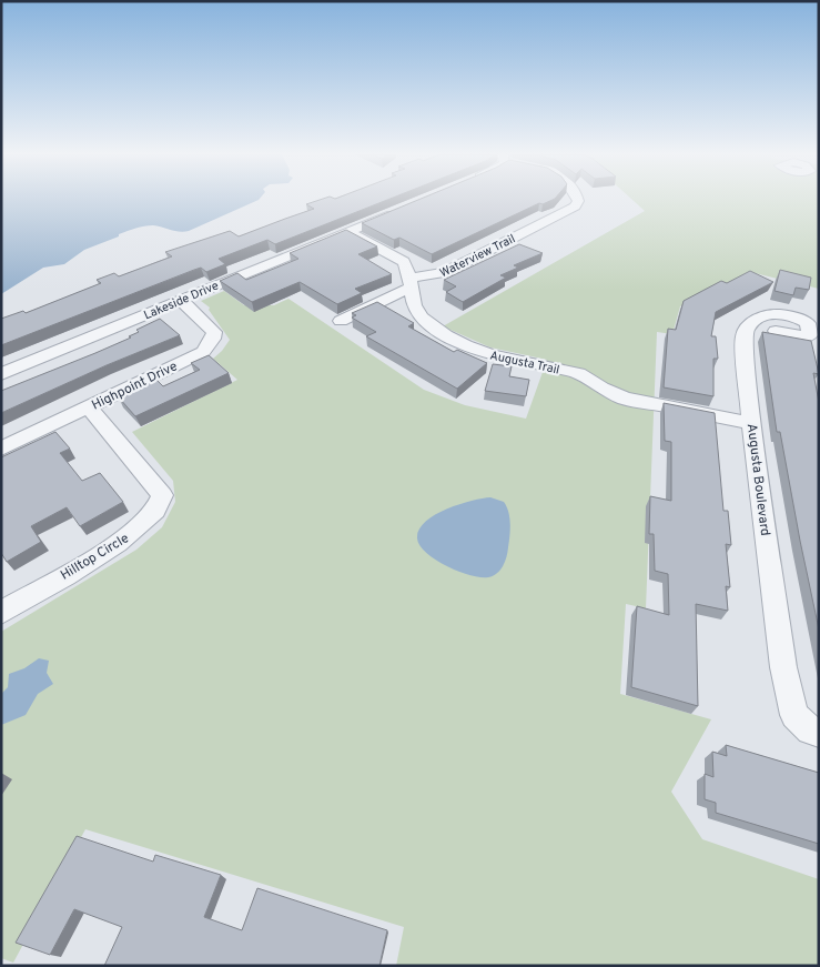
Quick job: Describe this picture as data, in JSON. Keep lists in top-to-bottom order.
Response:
{
  "streets": {
    "street": [
      "Waterview Trail",
      "Lakeside Drive",
      "Augusta Trail",
      "Highpoint Drive",
      "Augusta Boulevard",
      "Hilltop Circle"
    ]
  },
  "crossings": [
    ["Waterview Trail", "Augusta Trail"],
    ["Lakeside Drive", "Augusta Trail"],
    ["Lakeside Drive", "Highpoint Drive"],
    ["Augusta Trail", "Augusta Boulevard"],
    ["Highpoint Drive", "Hilltop Circle"]
  ]
}
